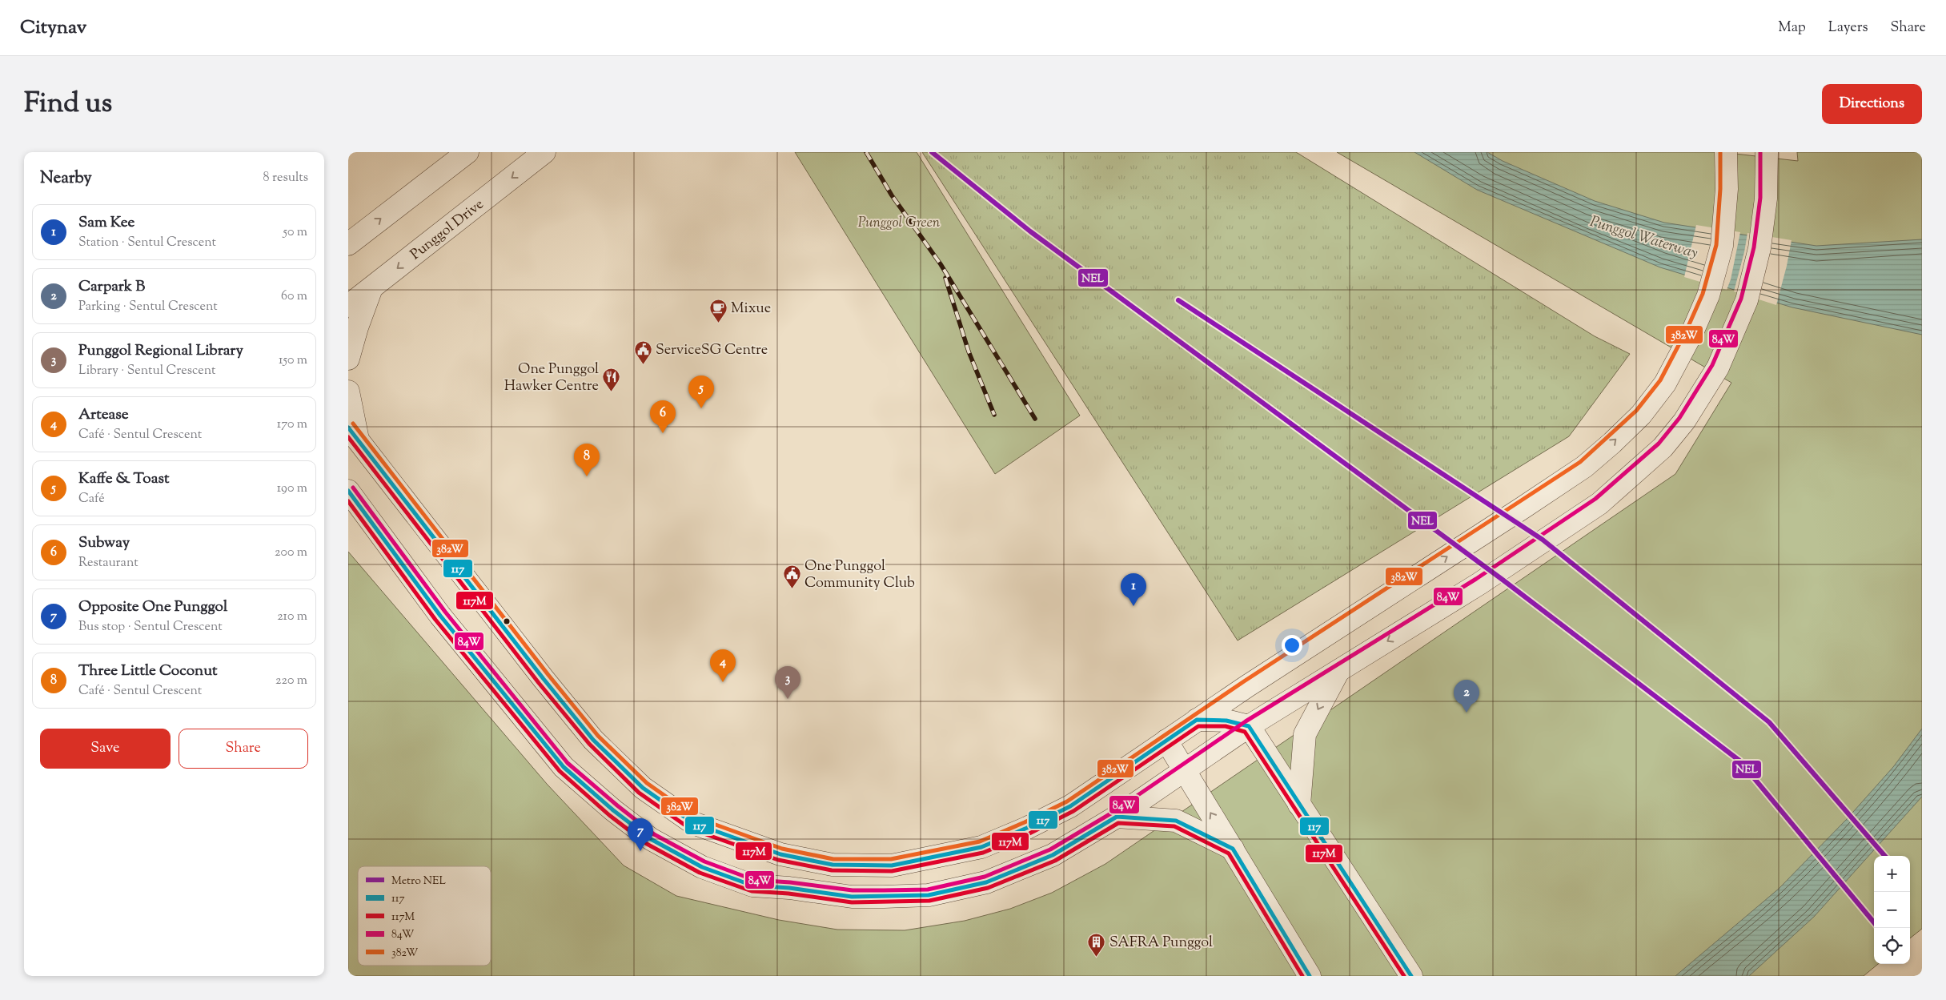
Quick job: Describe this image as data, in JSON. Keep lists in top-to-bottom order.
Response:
{
  "streets": {
    "street": ["Punggol Drive"]
  },
  "water": ["Punggol Waterway"],
  "parks": ["Punggol Green"],
  "places": {
    "cafe": ["Mixue"],
    "public building": ["ServiceSG Centre", "One Punggol Community Club"],
    "restaurant": ["One Punggol Hawker Centre"],
    "building": ["SAFRA Punggol"]
  },
  "lines": [
    "metro line NEL",
    "transit line 84W",
    "transit line 382W",
    "transit line 117",
    "transit line 117M"
  ],
  "legend": [
    "Metro NEL",
    "117",
    "117M",
    "84W",
    "382W"
  ],
  "page": {
    "header": "Citynav",
    "nav": ["Map", "Layers", "Share"],
    "title": "Find us",
    "buttons": [
      "Directions",
      ["Save", "Share"]
    ],
    "heading": ["Nearby", "8 results"],
    "list": [
      {
        "mark": "1",
        "name": "Sam Kee",
        "note": "Station · Sentul Crescent",
        "value": "50 m"
      },
      {
        "mark": "2",
        "name": "Carpark B",
        "note": "Parking · Sentul Crescent",
        "value": "60 m"
      },
      {
        "mark": "3",
        "name": "Punggol Regional Library",
        "note": "Library · Sentul Crescent",
        "value": "150 m"
      },
      {
        "mark": "4",
        "name": "Artease",
        "note": "Café · Sentul Crescent",
        "value": "170 m"
      },
      {
        "mark": "5",
        "name": "Kaffe & Toast",
        "note": "Café",
        "value": "190 m"
      },
      {
        "mark": "6",
        "name": "Subway",
        "note": "Restaurant",
        "value": "200 m"
      },
      {
        "mark": "7",
        "name": "Opposite One Punggol",
        "note": "Bus stop · Sentul Crescent",
        "value": "210 m"
      },
      {
        "mark": "8",
        "name": "Three Little Coconut",
        "note": "Café · Sentul Crescent",
        "value": "220 m"
      }
    ],
    "pins": [
      "5",
      "6",
      "8",
      "1",
      "4",
      "3",
      "2",
      "7"
    ],
    "map_buttons": ["+", "−"]
  }
}
